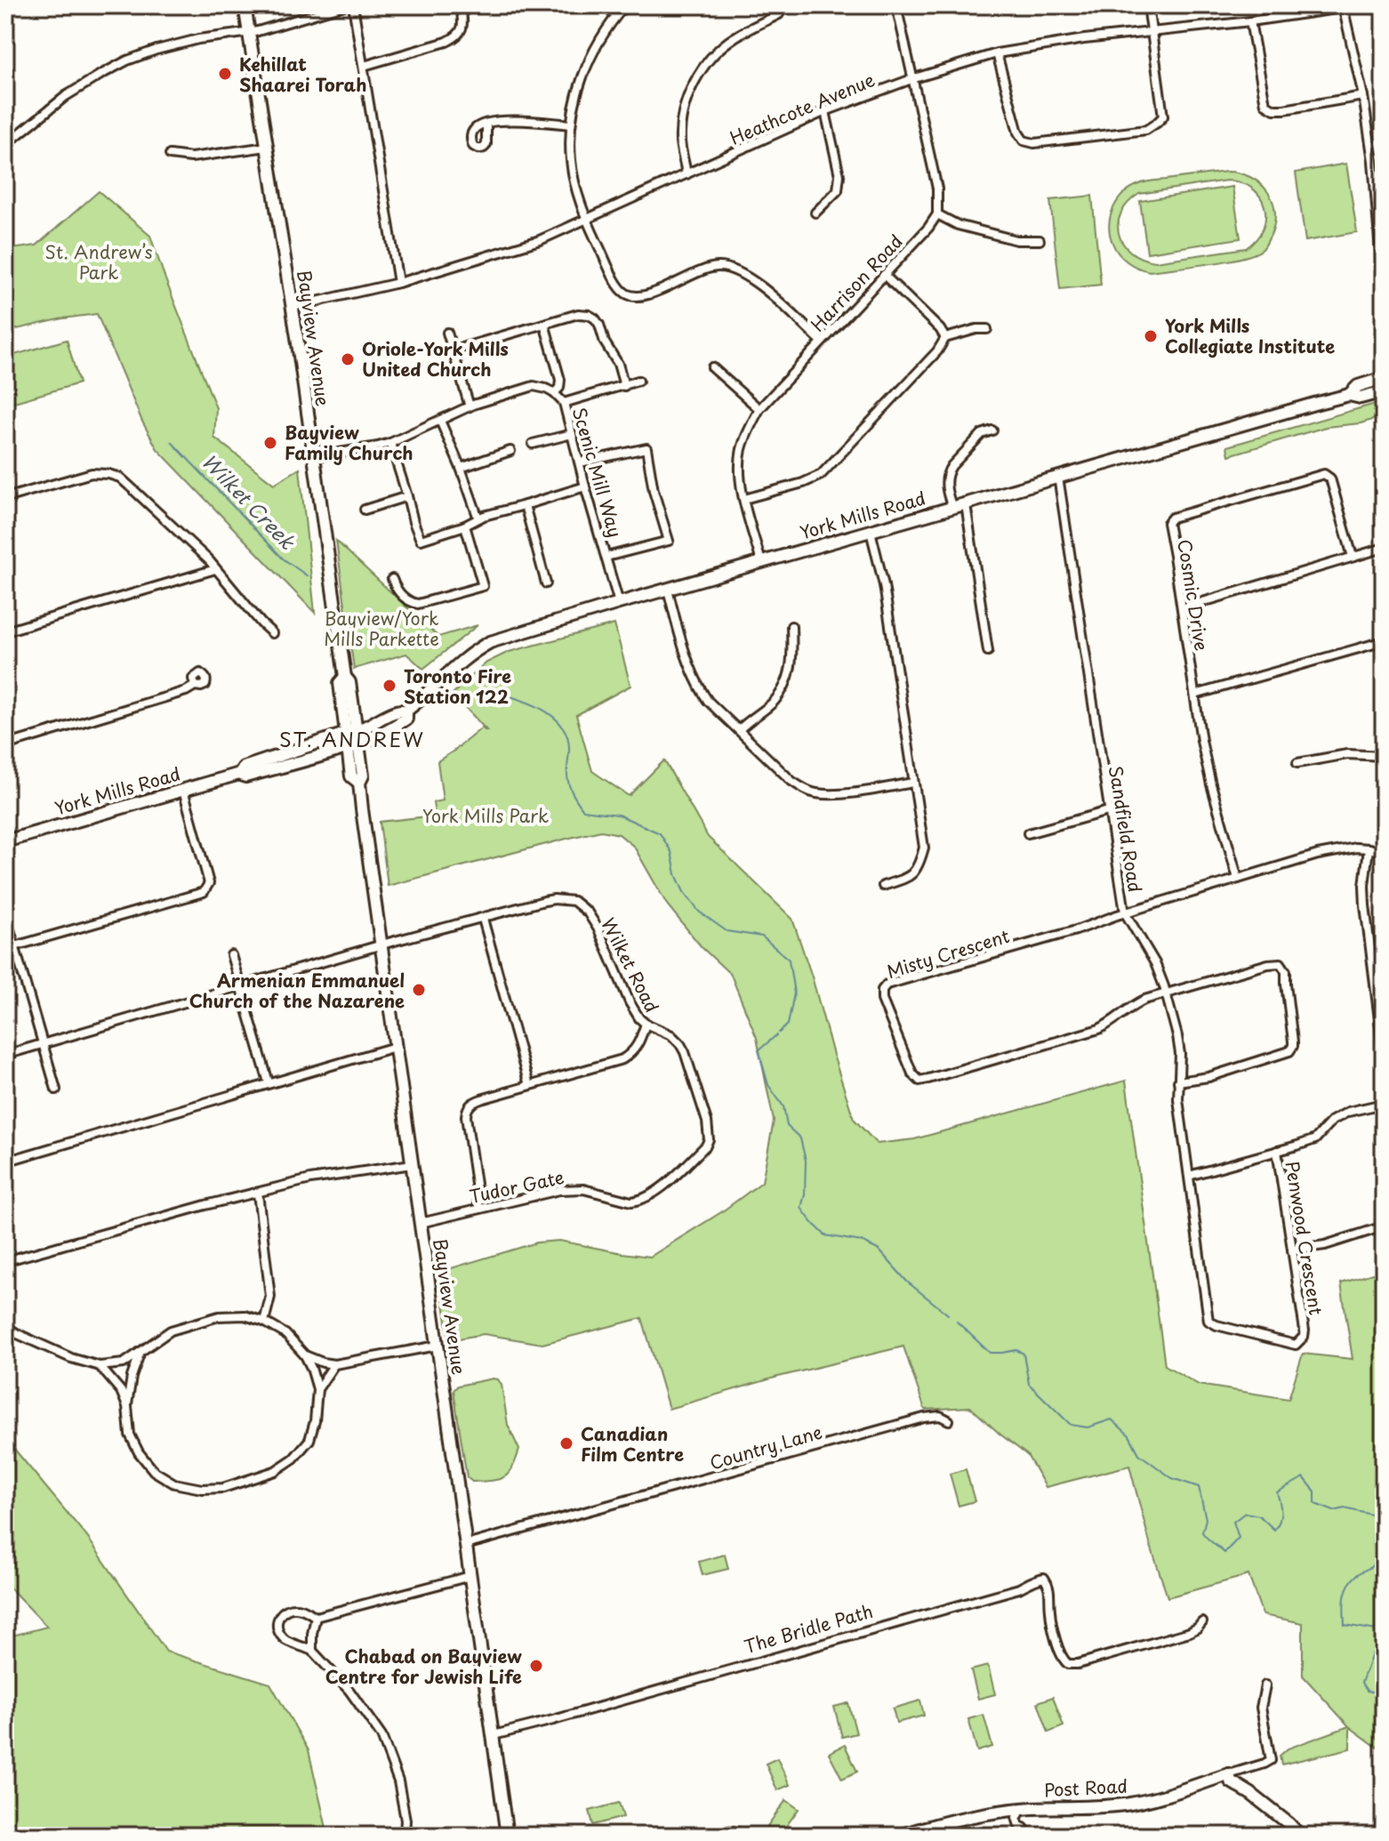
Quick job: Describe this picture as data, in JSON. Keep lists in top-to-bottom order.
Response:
{
  "streets": {
    "main road": ["Bayview Avenue", "York Mills Road", "Post Road"],
    "street": [
      "Heathcote Avenue",
      "Harrison Road",
      "Scenic Mill Way",
      "Cosmic Drive",
      "Sandfield Road",
      "Misty Crescent",
      "Wilket Road",
      "Tudor Gate",
      "Penwood Crescent",
      "Country Lane",
      "The Bridle Path"
    ]
  },
  "crossings": [
    ["Heathcote Avenue", "Bayview Avenue"],
    ["Harrison Road", "York Mills Road"],
    ["Bayview Avenue", "Scenic Mill Way"],
    ["Bayview Avenue", "York Mills Road"],
    ["Bayview Avenue", "Wilket Road"],
    ["Bayview Avenue", "Tudor Gate"],
    ["Bayview Avenue", "Country Lane"],
    ["Bayview Avenue", "The Bridle Path"],
    ["Scenic Mill Way", "York Mills Road"],
    ["York Mills Road", "Sandfield Road"],
    ["Sandfield Road", "Misty Crescent"],
    ["Sandfield Road", "Penwood Crescent"],
    ["Wilket Road", "Tudor Gate"]
  ],
  "districts": ["ST. ANDREW"],
  "water": ["Wilket Creek"],
  "parks": ["St. Andrew’s Park", "Bayview/York Mills Parkette", "York Mills Park"],
  "places": [
    "Kehillat Shaarei Torah",
    "York Mills Collegiate Institute",
    "Oriole-York Mills United Church",
    "Bayview Family Church",
    "Toronto Fire Station 122",
    "Armenian Emmanuel Church of the Nazarene",
    "Canadian Film Centre",
    "Chabad on Bayview Centre for Jewish Life"
  ]
}
